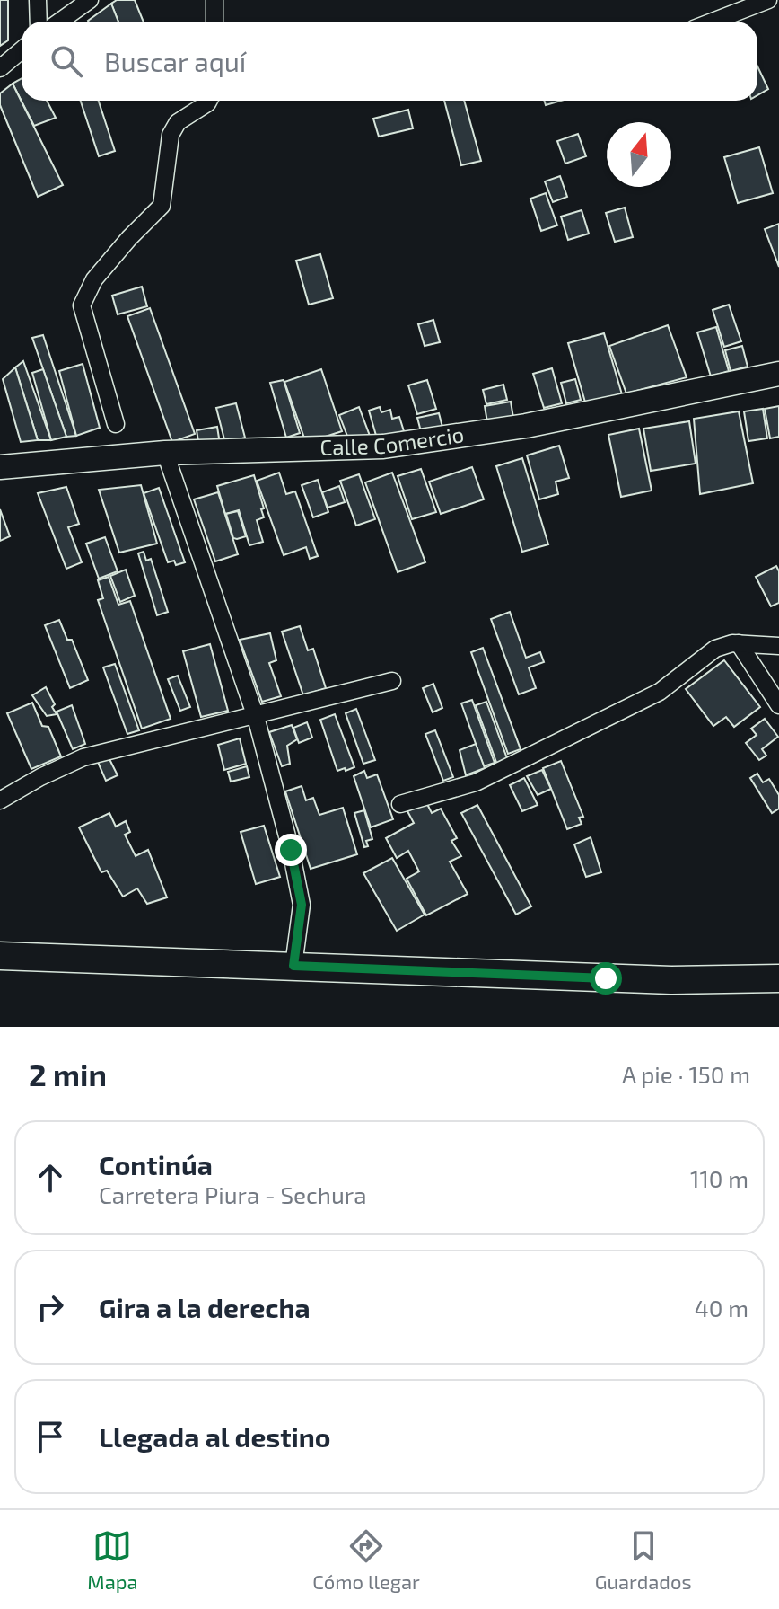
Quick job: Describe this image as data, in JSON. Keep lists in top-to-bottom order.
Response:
{
  "streets": {
    "street": ["Calle Comercio"]
  },
  "north": "top",
  "page": {
    "search": "Buscar aquí",
    "heading": ["2 min", "A pie · 150 m"],
    "list": [
      ["Continúa", "Carretera Piura - Sechura", "110 m"],
      ["Gira a la derecha", "40 m"],
      "Llegada al destino"
    ],
    "nav": ["Mapa", "Cómo llegar", "Guardados"]
  }
}
